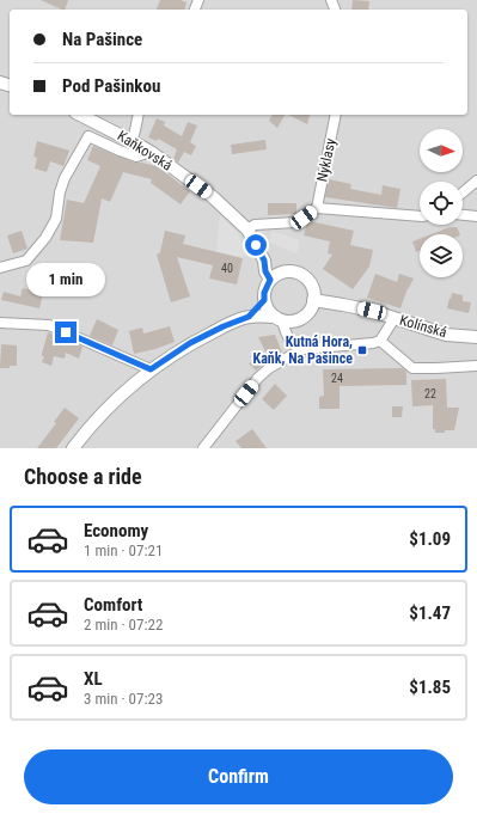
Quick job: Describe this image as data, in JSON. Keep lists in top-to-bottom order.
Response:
{
  "streets": {
    "street": ["Kaňkovská", "Nyklasy", "Kolínská"]
  },
  "crossings": [
    ["Kaňkovská", "Kolínská"]
  ],
  "places": {
    "transit": ["Kutná Hora, Kaňk, Na Pašince"]
  },
  "house_numbers": ["40", "24", "22"],
  "north": "right",
  "page": {
    "banner": ["Na Pašince", "Pod Pašinkou"],
    "bubble": "1 min",
    "heading": "Choose a ride",
    "list": [
      {
        "name": "Economy",
        "note": "1 min · 07:21",
        "value": "$1.09"
      },
      {
        "name": "Comfort",
        "note": "2 min · 07:22",
        "value": "$1.47"
      },
      {
        "name": "XL",
        "note": "3 min · 07:23",
        "value": "$1.85"
      }
    ],
    "buttons": "Confirm"
  }
}
